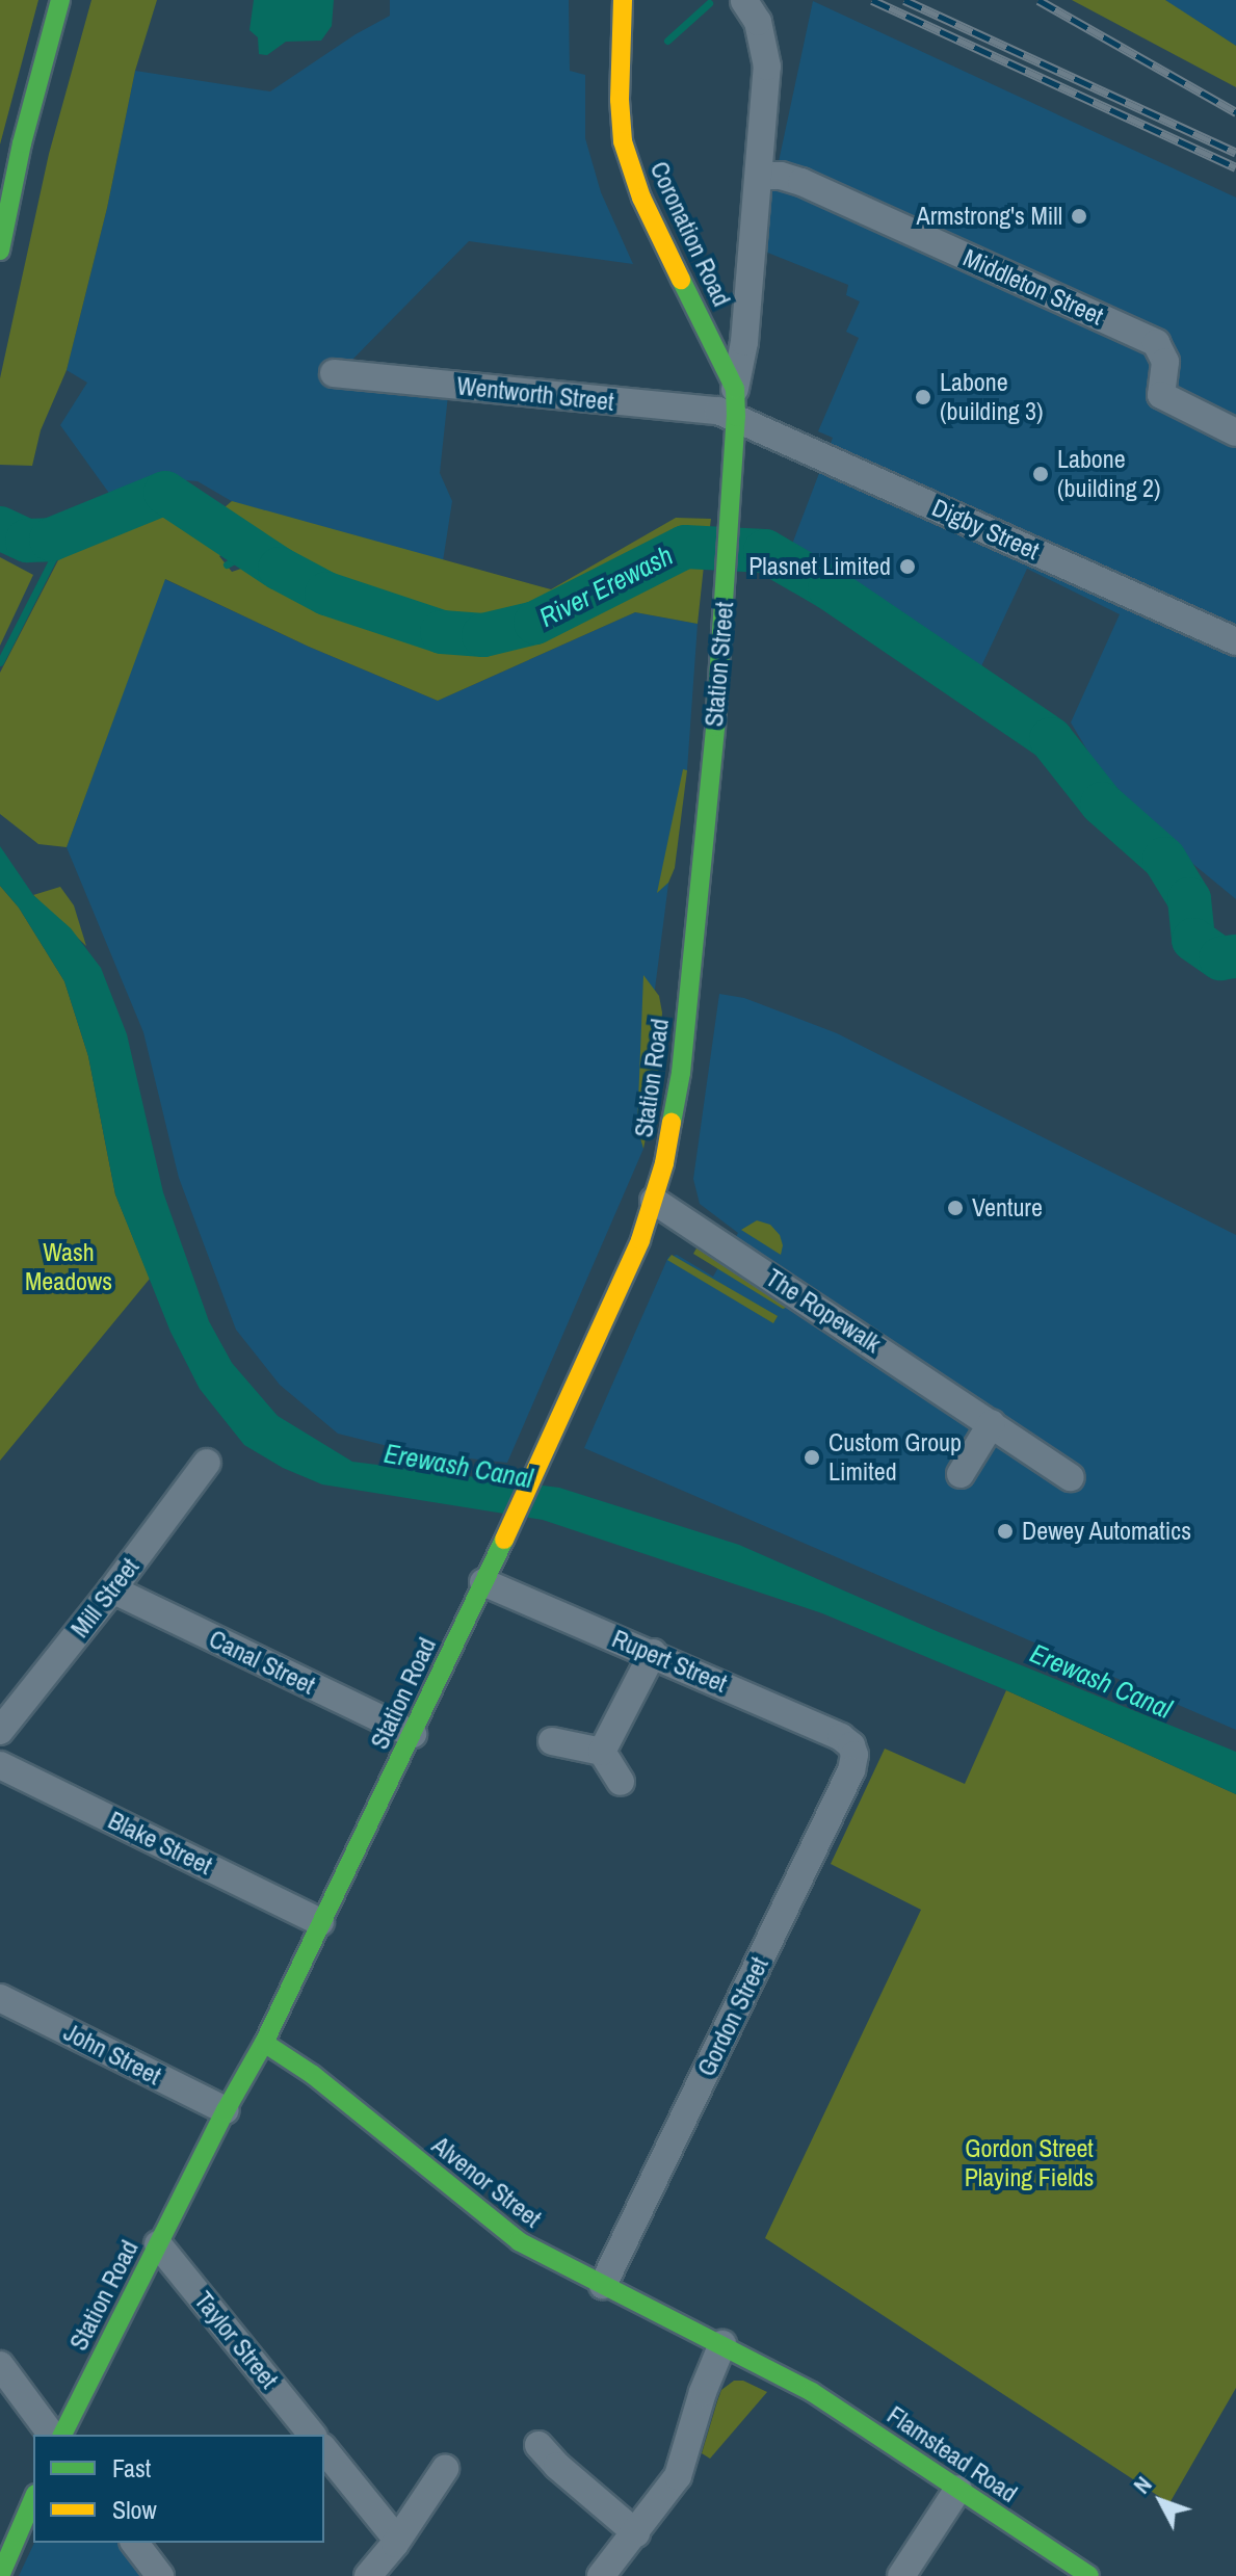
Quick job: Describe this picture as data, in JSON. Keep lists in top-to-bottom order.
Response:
{
  "streets": {
    "street": [
      "Coronation Road",
      "Middleton Street",
      "Wentworth Street",
      "Digby Street",
      "Station Street",
      "Station Road",
      "The Ropewalk",
      "Mill Street",
      "Rupert Street",
      "Canal Street",
      "Blake Street",
      "Gordon Street",
      "John Street",
      "Alvenor Street",
      "Taylor Street",
      "Flamstead Road"
    ]
  },
  "crossings": [
    ["Coronation Road", "Station Street"],
    ["Middleton Street", "Station Street"],
    ["Wentworth Street", "Digby Street"],
    ["Wentworth Street", "Station Street"],
    ["Digby Street", "Station Street"],
    ["Station Street", "Station Road"],
    ["Station Road", "The Ropewalk"],
    ["Station Road", "Rupert Street"],
    ["Station Road", "Canal Street"],
    ["Station Road", "Blake Street"],
    ["Station Road", "John Street"],
    ["Station Road", "Alvenor Street"],
    ["Station Road", "Taylor Street"],
    ["Mill Street", "Canal Street"],
    ["Rupert Street", "Gordon Street"],
    ["Gordon Street", "Alvenor Street"],
    ["Alvenor Street", "Flamstead Road"]
  ],
  "water": ["River Erewash", "Erewash Canal"],
  "parks": ["Wash Meadows", "Gordon Street Playing Fields"],
  "places": [
    "Armstrong's Mill",
    "Labone (building 3)",
    "Labone (building 2)",
    "Plasnet Limited",
    "Venture",
    "Custom Group Limited",
    "Dewey Automatics"
  ],
  "legend": ["Fast", "Slow"],
  "north": "top left"
}
